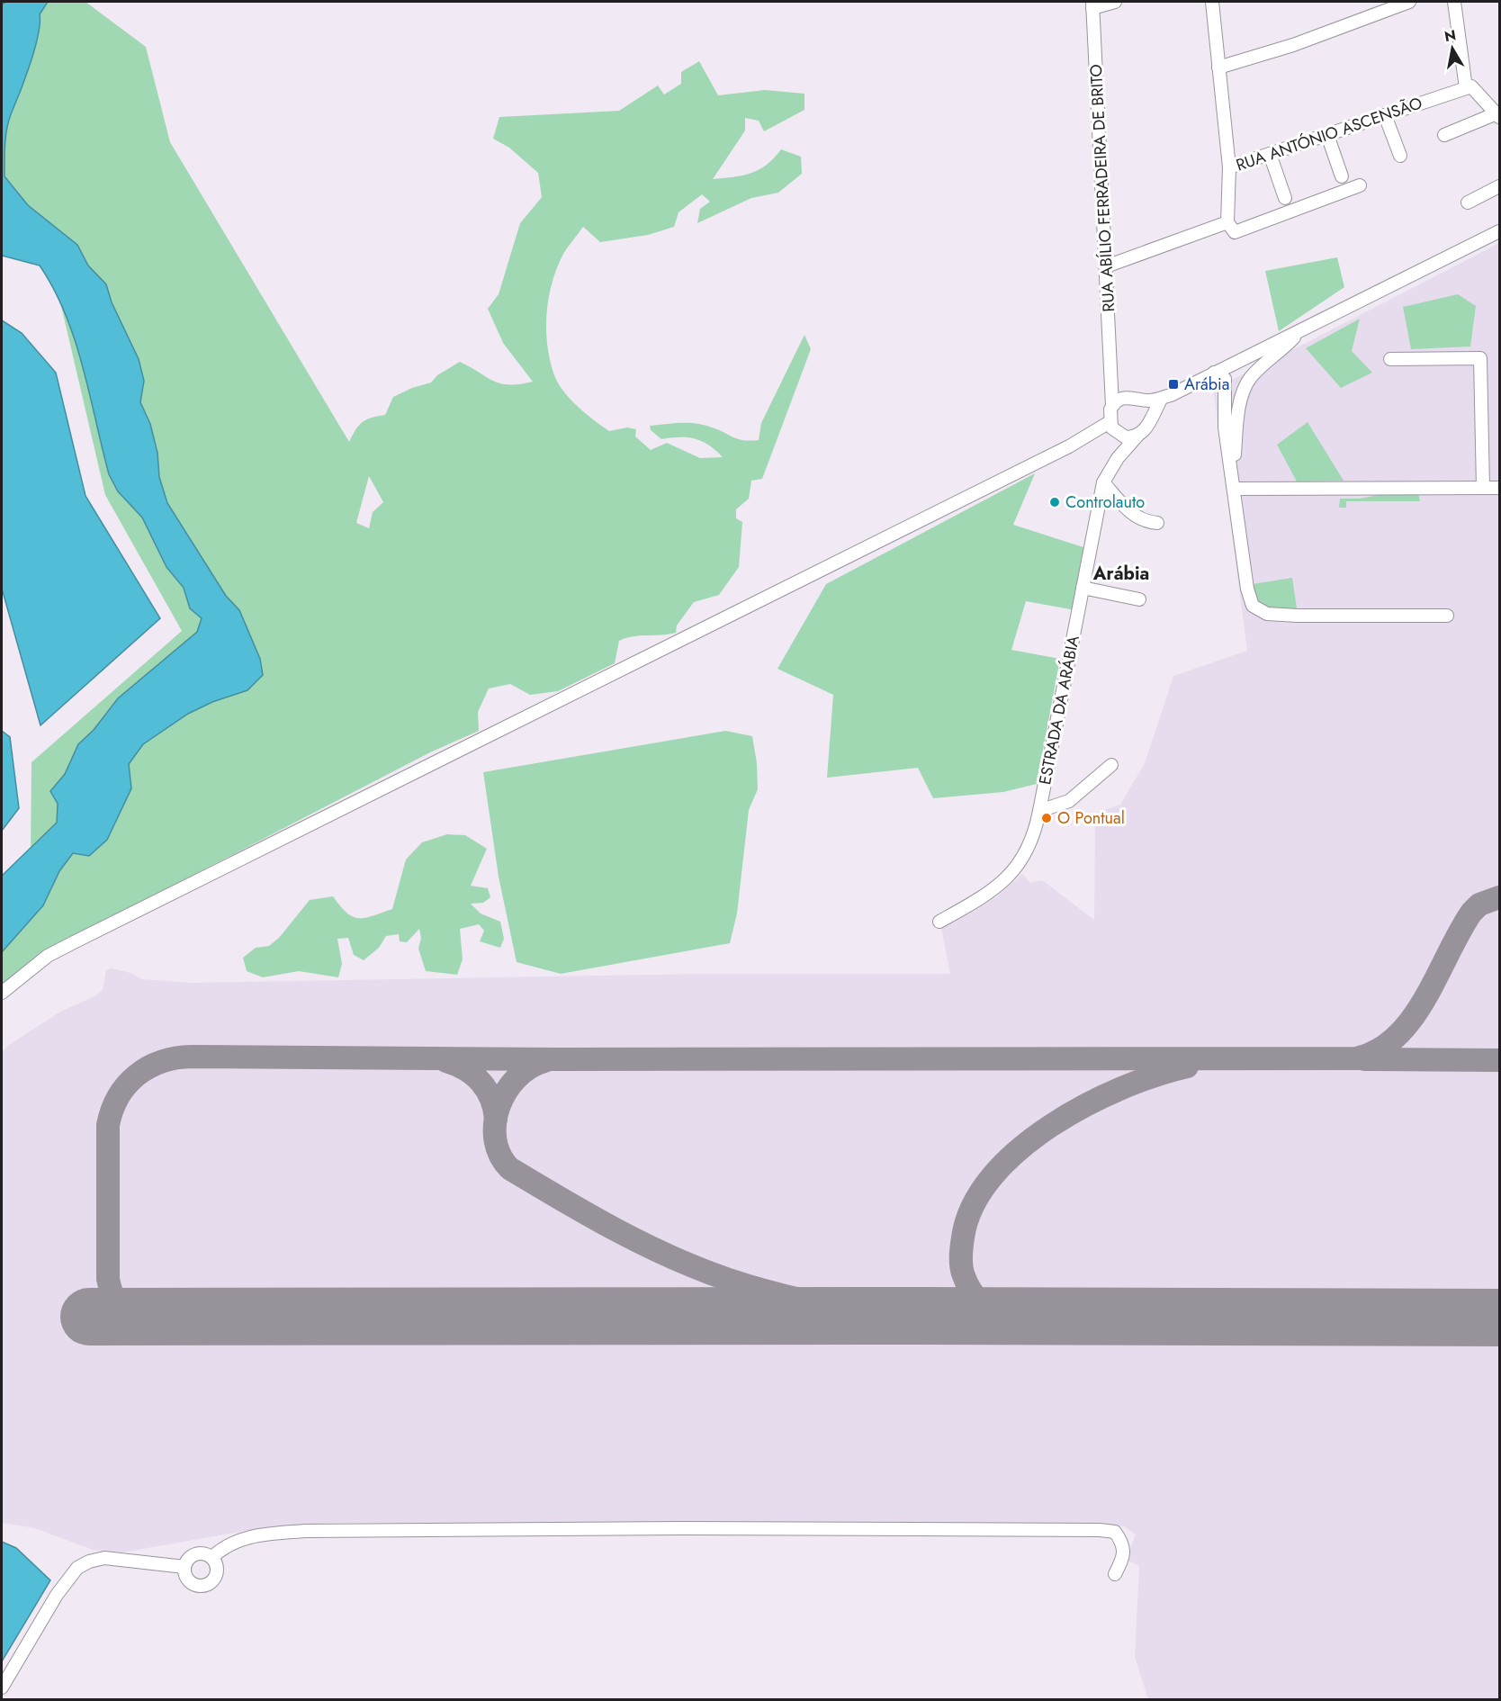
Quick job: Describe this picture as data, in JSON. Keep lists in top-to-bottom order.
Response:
{
  "streets": {
    "street": ["RUA ANTÓNIO ASCENSÃO", "RUA ABÍLIO FERRADEIRA DE BRITO", "ESTRADA DA ARÁBIA"]
  },
  "crossings": [
    ["RUA ABÍLIO FERRADEIRA DE BRITO", "ESTRADA DA ARÁBIA"]
  ],
  "districts": ["Arábia"],
  "places": {
    "transit": ["Arábia"],
    "other": ["Controlauto", "O Pontual"]
  },
  "north": "top"
}
